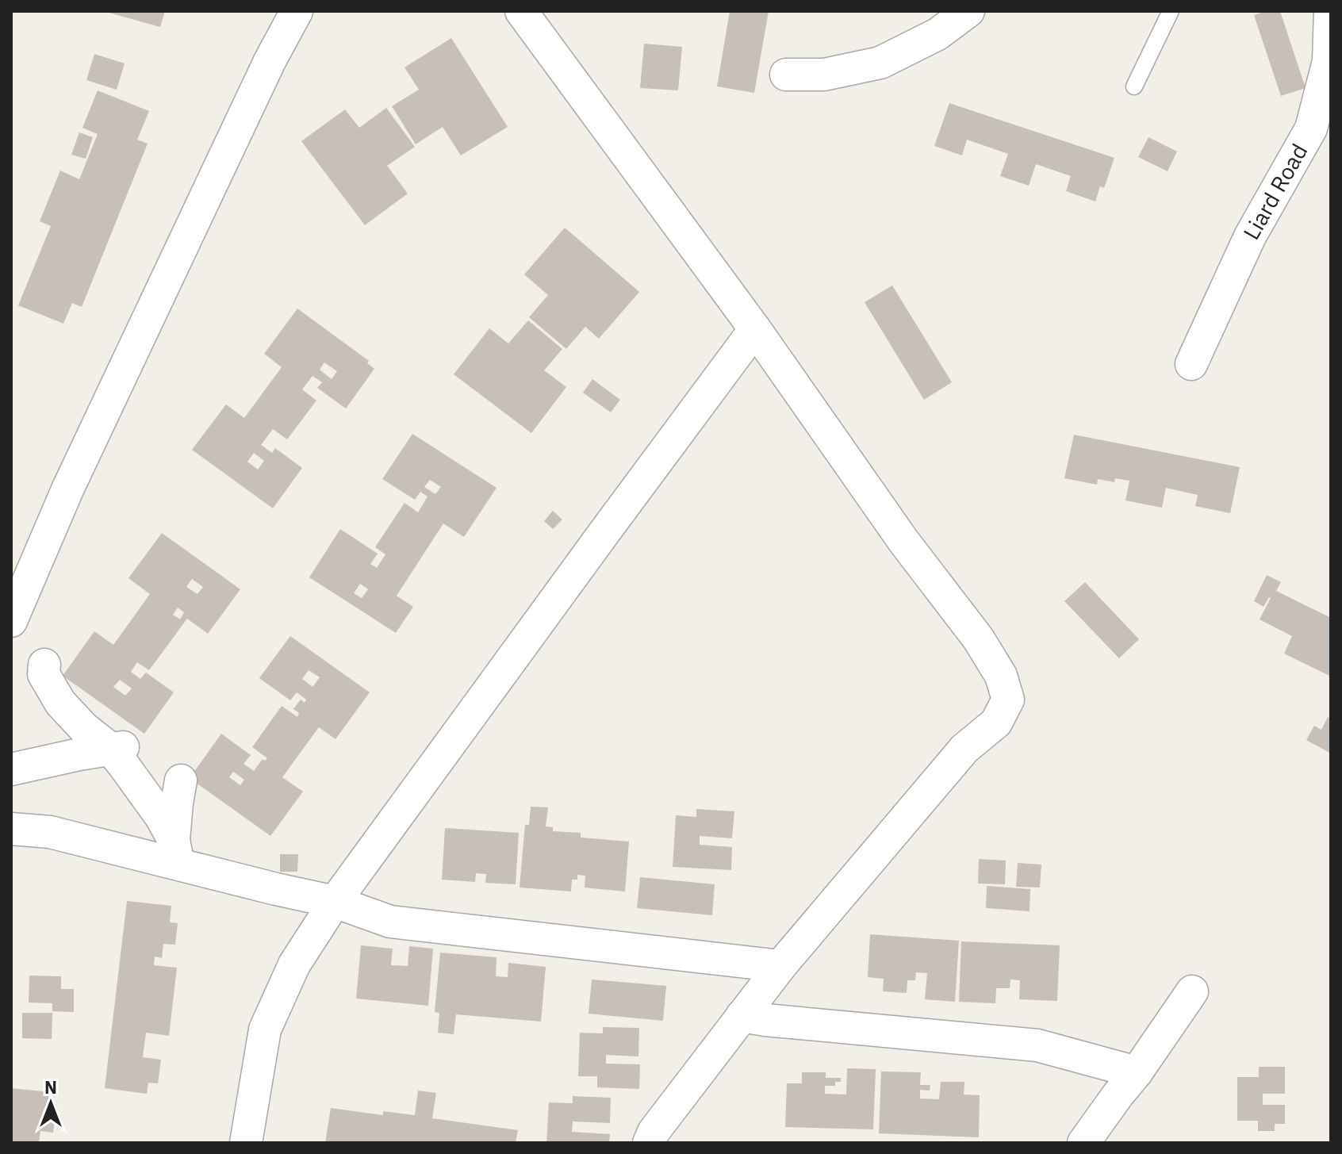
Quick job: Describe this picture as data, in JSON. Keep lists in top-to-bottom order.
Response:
{
  "streets": {
    "street": ["Liard Road"]
  },
  "north": "top"
}
